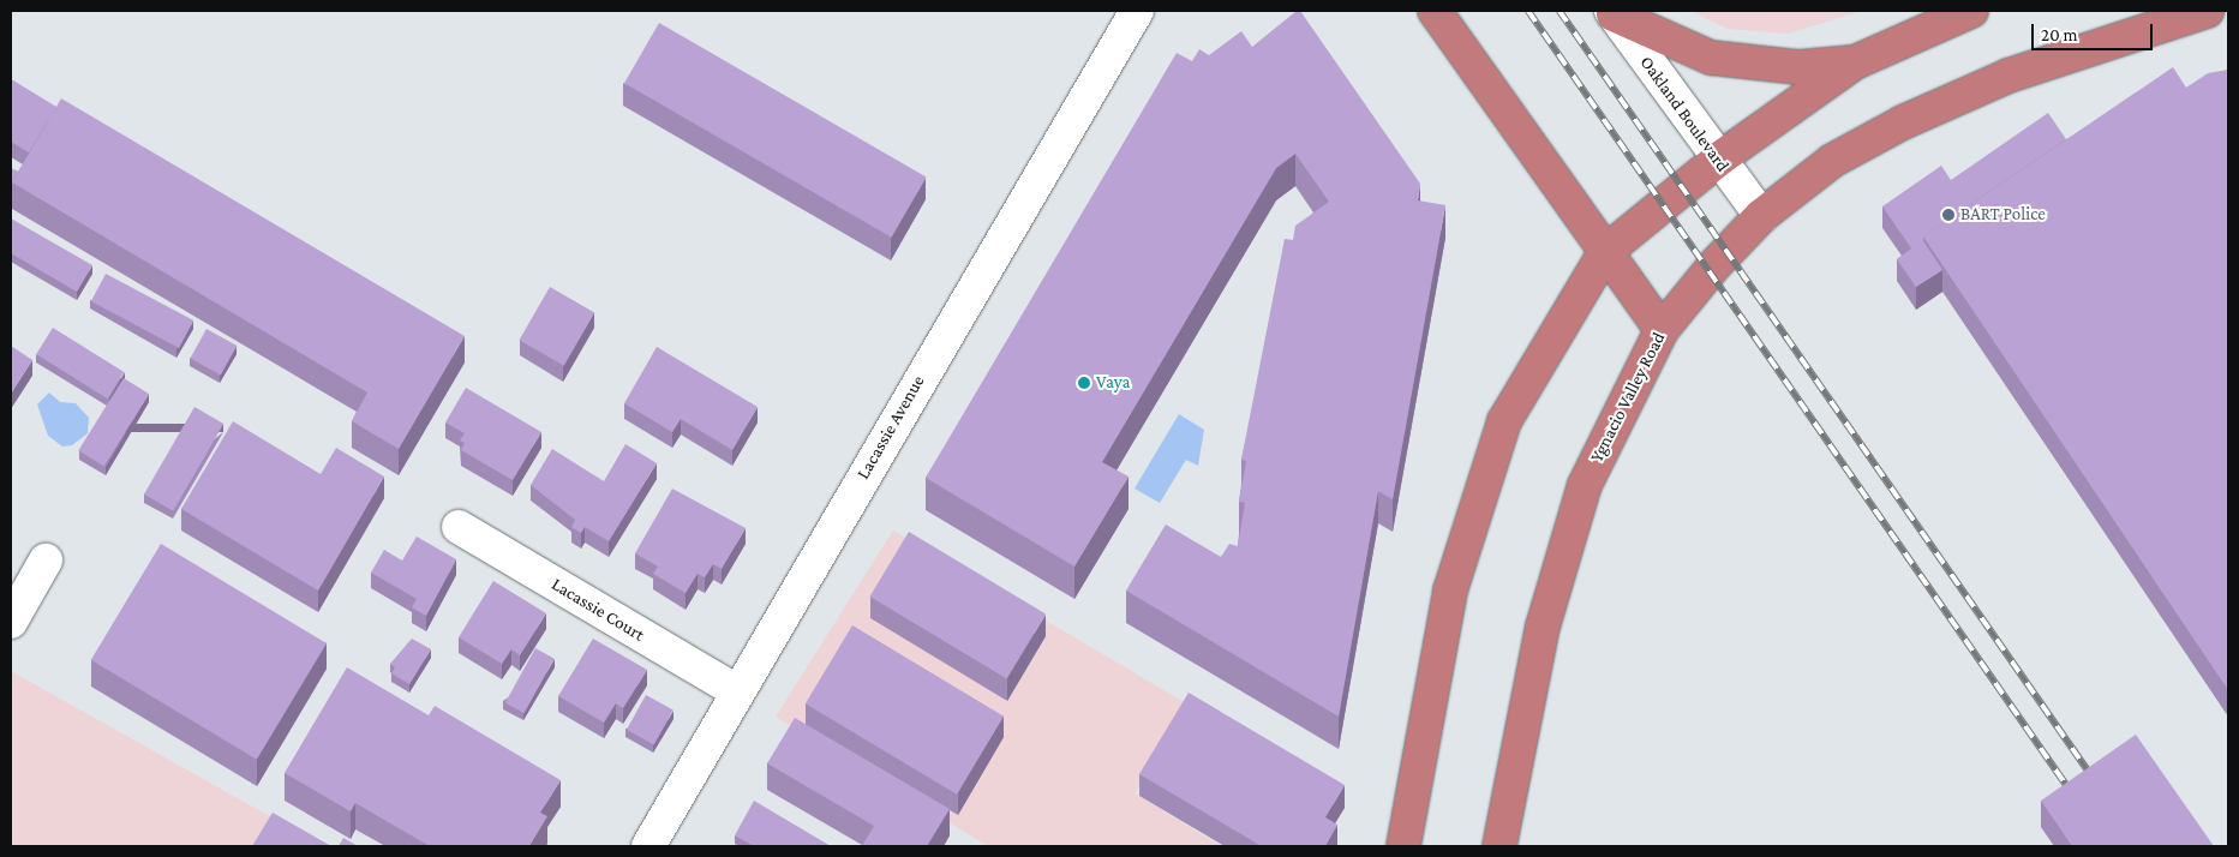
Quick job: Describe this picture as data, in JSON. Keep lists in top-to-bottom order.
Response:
{
  "streets": {
    "highway": ["Ygnacio Valley Road"],
    "street": ["Oakland Boulevard", "Lacassie Avenue", "Lacassie Court"]
  },
  "crossings": [
    ["Oakland Boulevard", "Ygnacio Valley Road"],
    ["Lacassie Avenue", "Lacassie Court"]
  ],
  "places": ["BART Police", "Vaya"],
  "scale_bar": "20 m"
}
